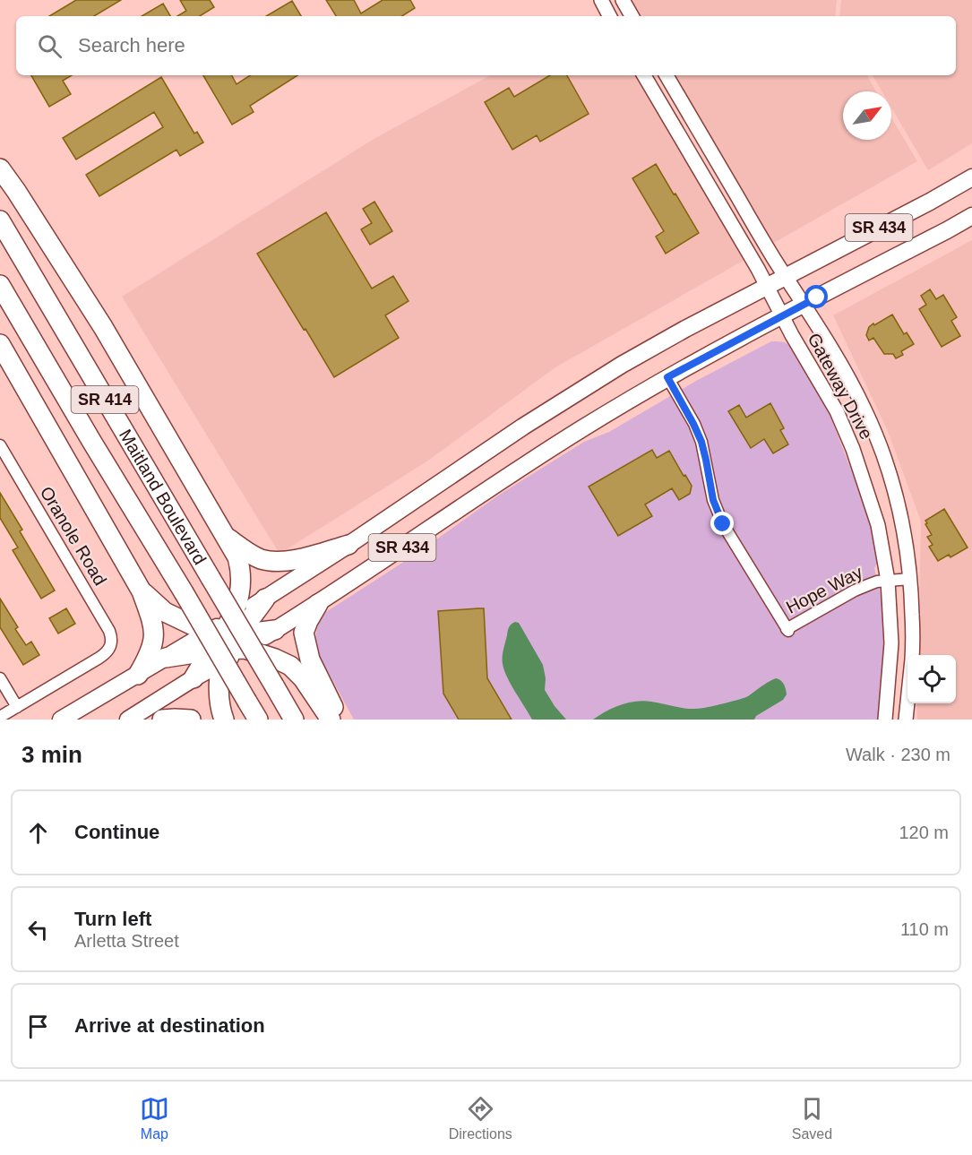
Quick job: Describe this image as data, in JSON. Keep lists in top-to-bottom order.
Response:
{
  "streets": {
    "highway": ["SR 414", "Maitland Boulevard"],
    "main road": ["SR 434"],
    "street": ["Gateway Drive", "Oranole Road", "Hope Way"]
  },
  "crossings": [
    ["SR 434", "Gateway Drive"],
    ["SR 434", "Hope Way"],
    ["Gateway Drive", "Hope Way"]
  ],
  "north": "top right",
  "page": {
    "search": "Search here",
    "heading": ["3 min", "Walk · 230 m"],
    "list": [
      ["Continue", "120 m"],
      ["Turn left", "Arletta Street", "110 m"],
      "Arrive at destination"
    ],
    "nav": ["Map", "Directions", "Saved"]
  }
}
